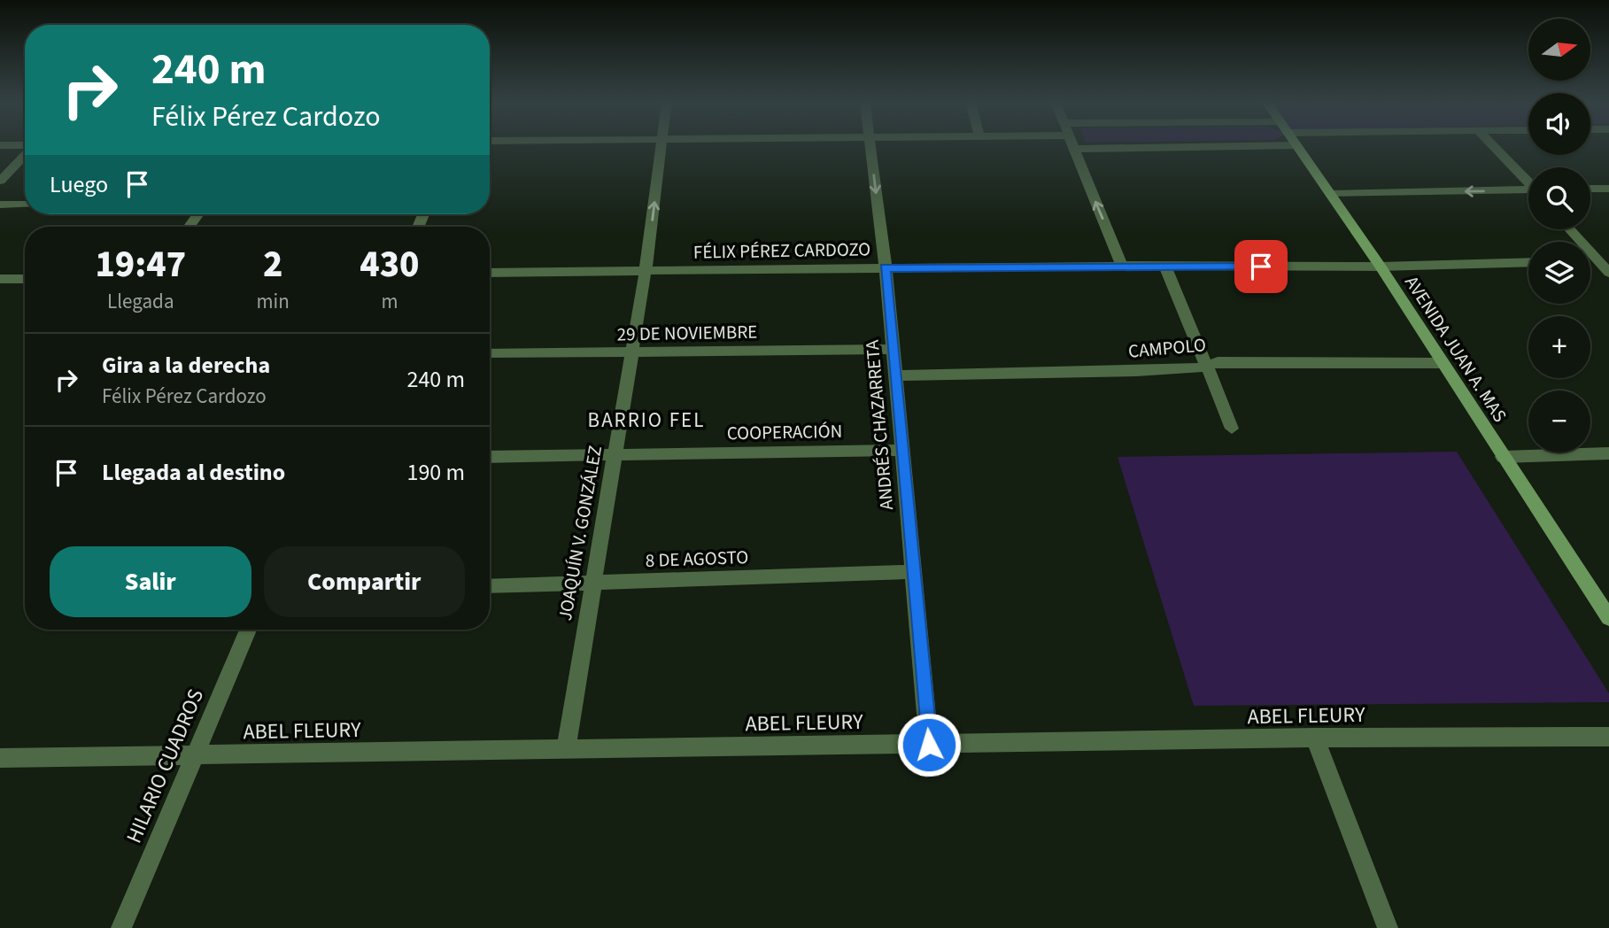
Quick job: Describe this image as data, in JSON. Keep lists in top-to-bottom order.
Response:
{
  "streets": {
    "main road": ["AVENIDA JUAN A. MAS"],
    "street": [
      "FÉLIX PÉREZ CARDOZO",
      "29 DE NOVIEMBRE",
      "CAMPOLO",
      "ANDRÉS CHAZARRETA",
      "COOPERACIÓN",
      "JOAQUÍN V. GONZÁLEZ",
      "8 DE AGOSTO",
      "ABEL FLEURY",
      "HILARIO CUADROS"
    ]
  },
  "crossings": [
    ["FÉLIX PÉREZ CARDOZO", "AVENIDA JUAN A. MAS"],
    ["FÉLIX PÉREZ CARDOZO", "ANDRÉS CHAZARRETA"],
    ["FÉLIX PÉREZ CARDOZO", "JOAQUÍN V. GONZÁLEZ"],
    ["29 DE NOVIEMBRE", "ANDRÉS CHAZARRETA"],
    ["29 DE NOVIEMBRE", "JOAQUÍN V. GONZÁLEZ"],
    ["CAMPOLO", "AVENIDA JUAN A. MAS"],
    ["CAMPOLO", "ANDRÉS CHAZARRETA"],
    ["ANDRÉS CHAZARRETA", "COOPERACIÓN"],
    ["ANDRÉS CHAZARRETA", "8 DE AGOSTO"],
    ["ANDRÉS CHAZARRETA", "ABEL FLEURY"],
    ["COOPERACIÓN", "JOAQUÍN V. GONZÁLEZ"],
    ["JOAQUÍN V. GONZÁLEZ", "8 DE AGOSTO"],
    ["JOAQUÍN V. GONZÁLEZ", "ABEL FLEURY"],
    ["ABEL FLEURY", "HILARIO CUADROS"]
  ],
  "districts": ["BARRIO FEL"],
  "north": "right",
  "page": {
    "map_buttons": ["+", "−"],
    "turn": ["240 m", "Félix Pérez Cardozo"],
    "then": "Luego",
    "eta": [
      "19:47",
      "Llegada",
      "2",
      "min",
      "430",
      "m"
    ],
    "list": [
      {
        "name": "Gira a la derecha",
        "note": "Félix Pérez Cardozo",
        "value": "240 m"
      },
      {
        "name": "Llegada al destino",
        "value": "190 m"
      }
    ],
    "buttons": ["Salir", "Compartir"]
  }
}
